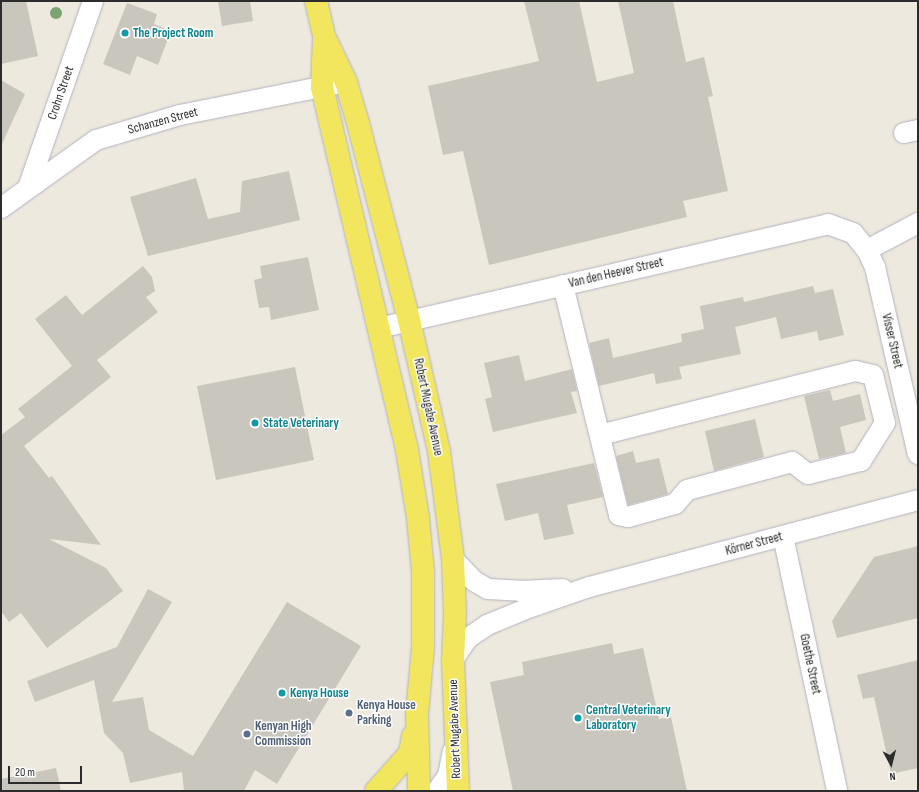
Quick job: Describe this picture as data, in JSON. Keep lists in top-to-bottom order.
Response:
{
  "streets": {
    "main road": ["Robert Mugabe Avenue"],
    "street": [
      "Crohn Street",
      "Schanzen Street",
      "Van den Heever Street",
      "Visser Street",
      "Körner Street",
      "Goethe Street"
    ]
  },
  "crossings": [
    ["Crohn Street", "Schanzen Street"],
    ["Schanzen Street", "Robert Mugabe Avenue"],
    ["Van den Heever Street", "Visser Street"],
    ["Van den Heever Street", "Robert Mugabe Avenue"],
    ["Robert Mugabe Avenue", "Körner Street"],
    ["Körner Street", "Goethe Street"]
  ],
  "places": [
    "The Project Room",
    "State Veterinary",
    "Kenya House",
    "Kenya House Parking",
    "Central Veterinary Laboratory",
    "Kenyan High Commission"
  ],
  "scale_bar": "20 m",
  "north": "bottom"
}
